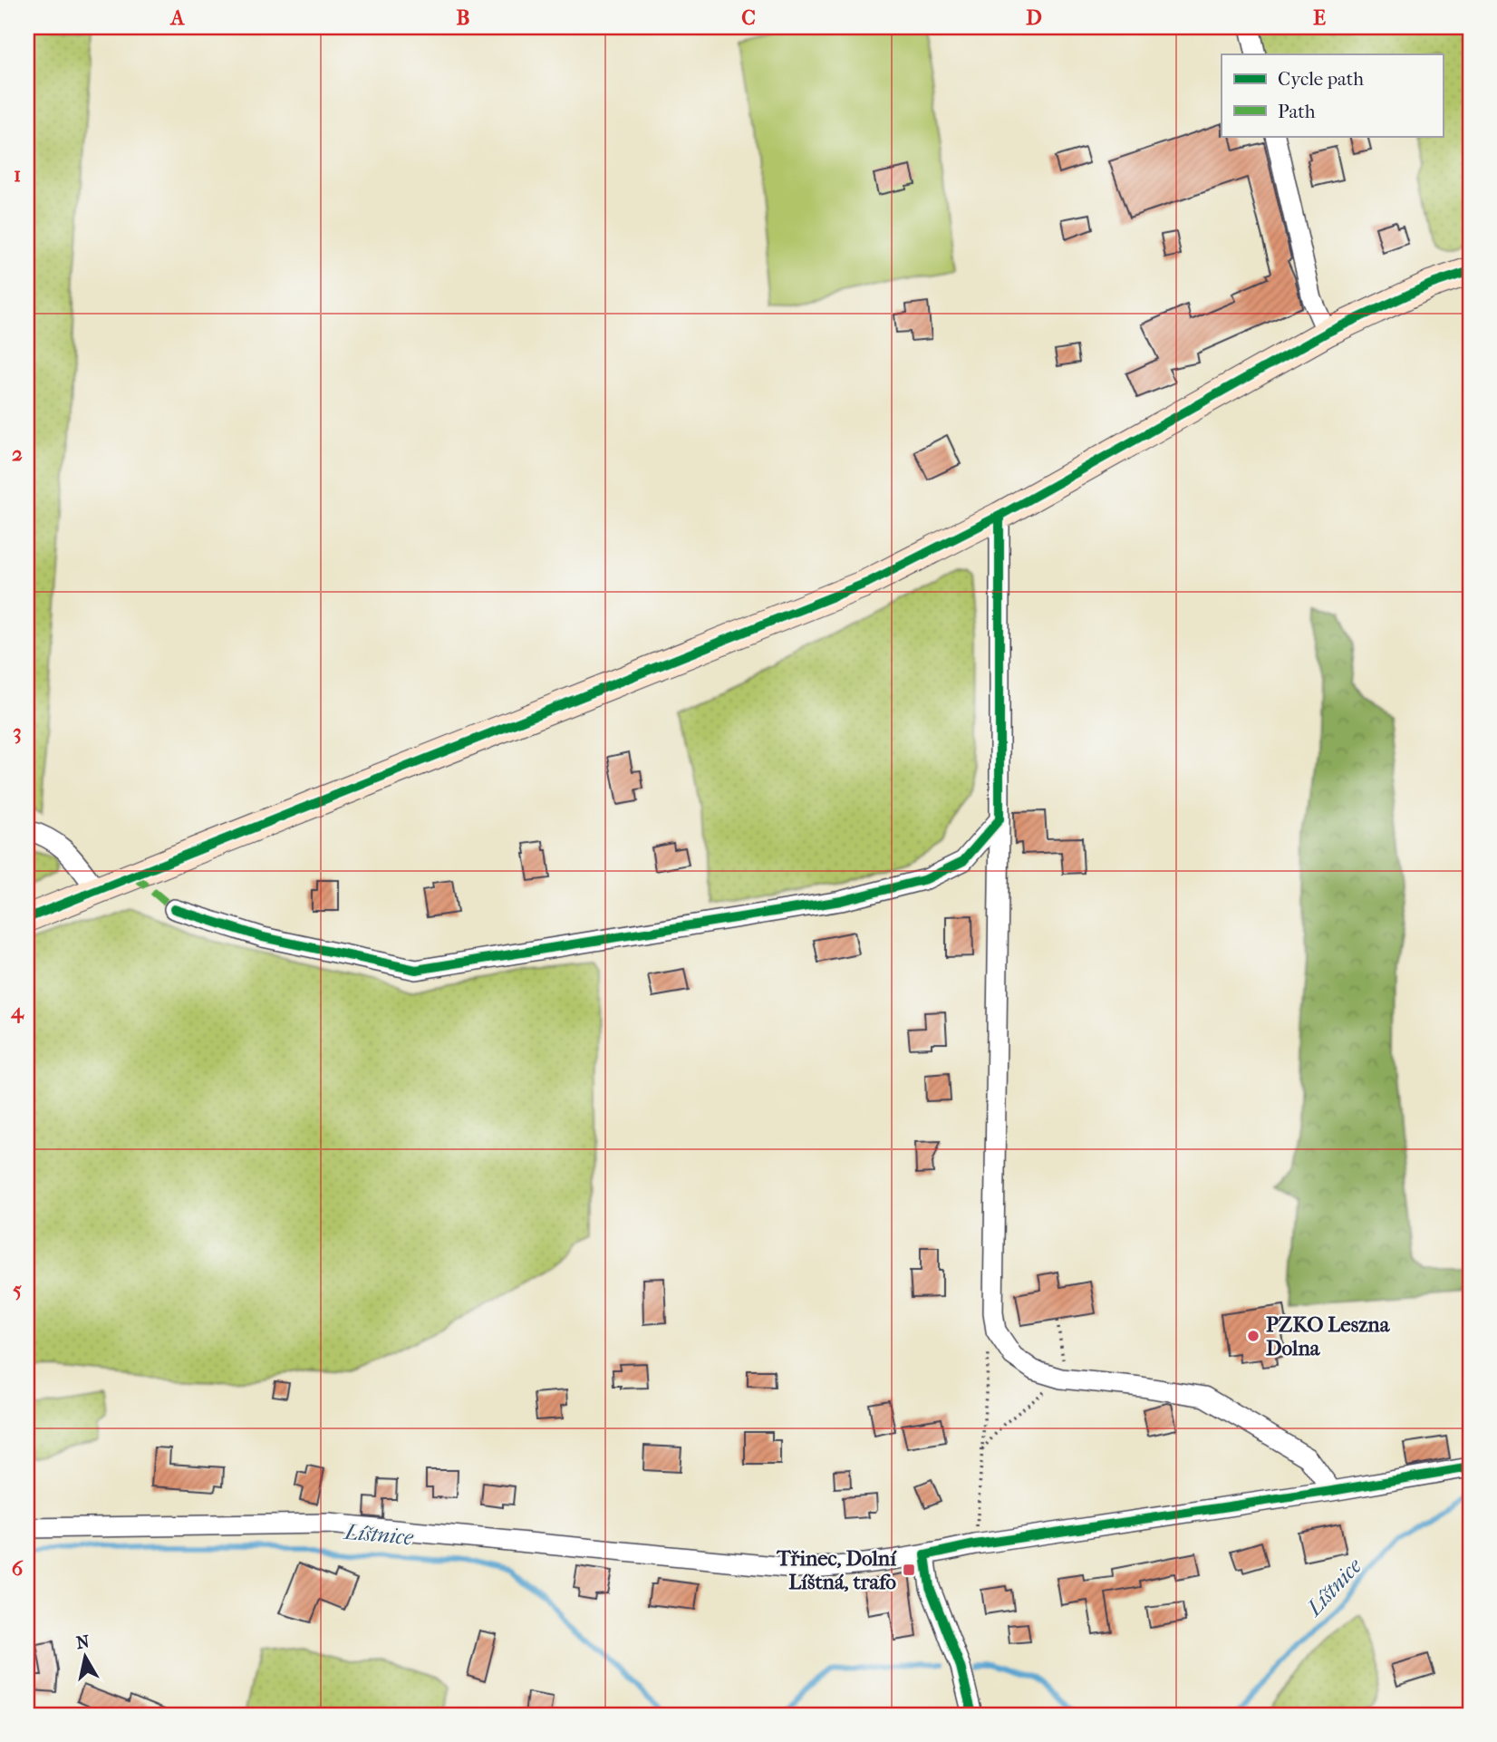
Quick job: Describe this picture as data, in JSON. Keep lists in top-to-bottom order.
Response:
{
  "water": ["Líštnice"],
  "places": {
    "other": ["PZKO Leszna Dolna"],
    "transit": ["Třinec, Dolní Líštná, trafo"]
  },
  "legend": ["Cycle path", "Path"],
  "north": "top",
  "grid": {
    "columns": [
      "A",
      "B",
      "C",
      "D",
      "E"
    ],
    "rows": [
      "1",
      "2",
      "3",
      "4",
      "5",
      "6"
    ]
  }
}
